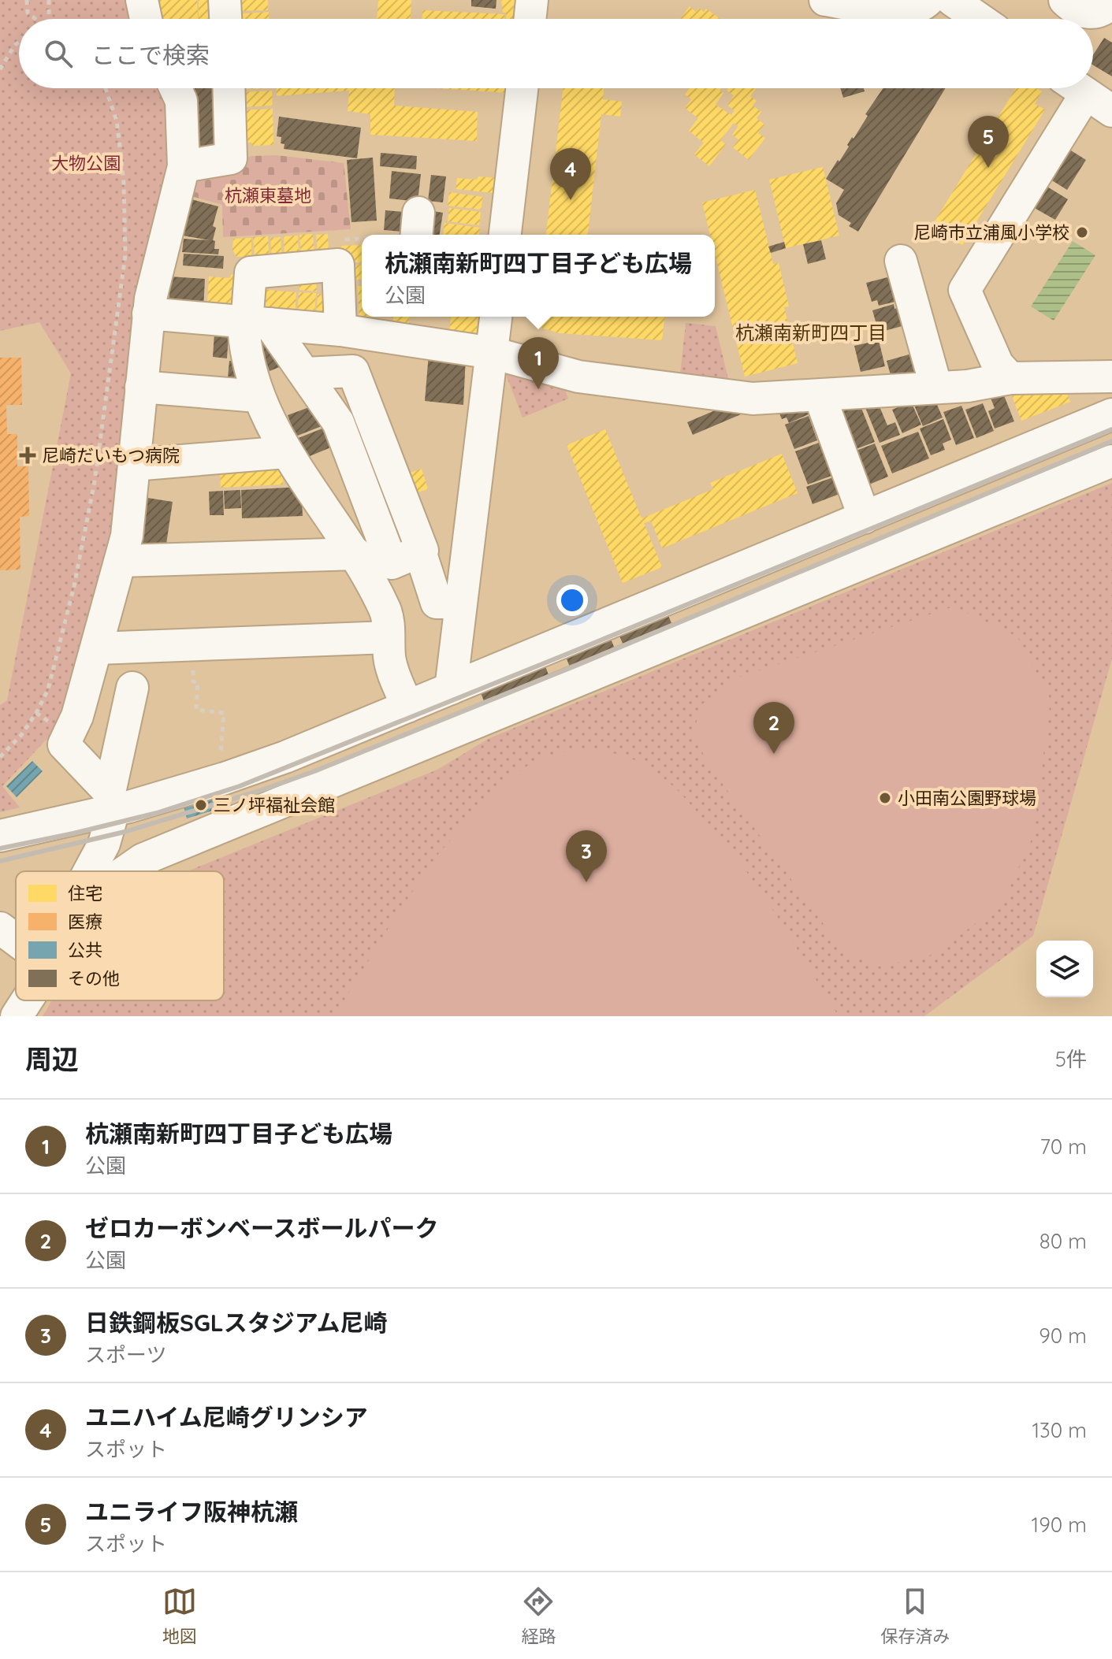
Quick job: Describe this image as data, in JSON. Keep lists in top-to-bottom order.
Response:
{
  "districts": ["杭瀬南新町四丁目"],
  "parks": ["大物公園", "杭瀬東墓地"],
  "places": {
    "other": ["尼崎市立浦風小学校", "小田南公園野球場", "三ノ坪福祉会館"],
    "health": ["尼崎だいもつ病院"]
  },
  "legend": [
    "住宅",
    "医療",
    "公共",
    "その他"
  ],
  "page": {
    "search": "ここで検索",
    "pins": [
      "5",
      "4",
      "1",
      "2",
      "3"
    ],
    "popup": ["杭瀬南新町四丁目子ども広場", "公園"],
    "heading": ["周辺", "5件"],
    "list": [
      {
        "mark": "1",
        "name": "杭瀬南新町四丁目子ども広場",
        "note": "公園",
        "value": "70 m"
      },
      {
        "mark": "2",
        "name": "ゼロカーボンベースボールパーク",
        "note": "公園",
        "value": "80 m"
      },
      {
        "mark": "3",
        "name": "日鉄鋼板SGLスタジアム尼崎",
        "note": "スポーツ",
        "value": "90 m"
      },
      {
        "mark": "4",
        "name": "ユニハイム尼崎グリンシア",
        "note": "スポット",
        "value": "130 m"
      },
      {
        "mark": "5",
        "name": "ユニライフ阪神杭瀬",
        "note": "スポット",
        "value": "190 m"
      }
    ],
    "nav": ["地図", "経路", "保存済み"]
  }
}
